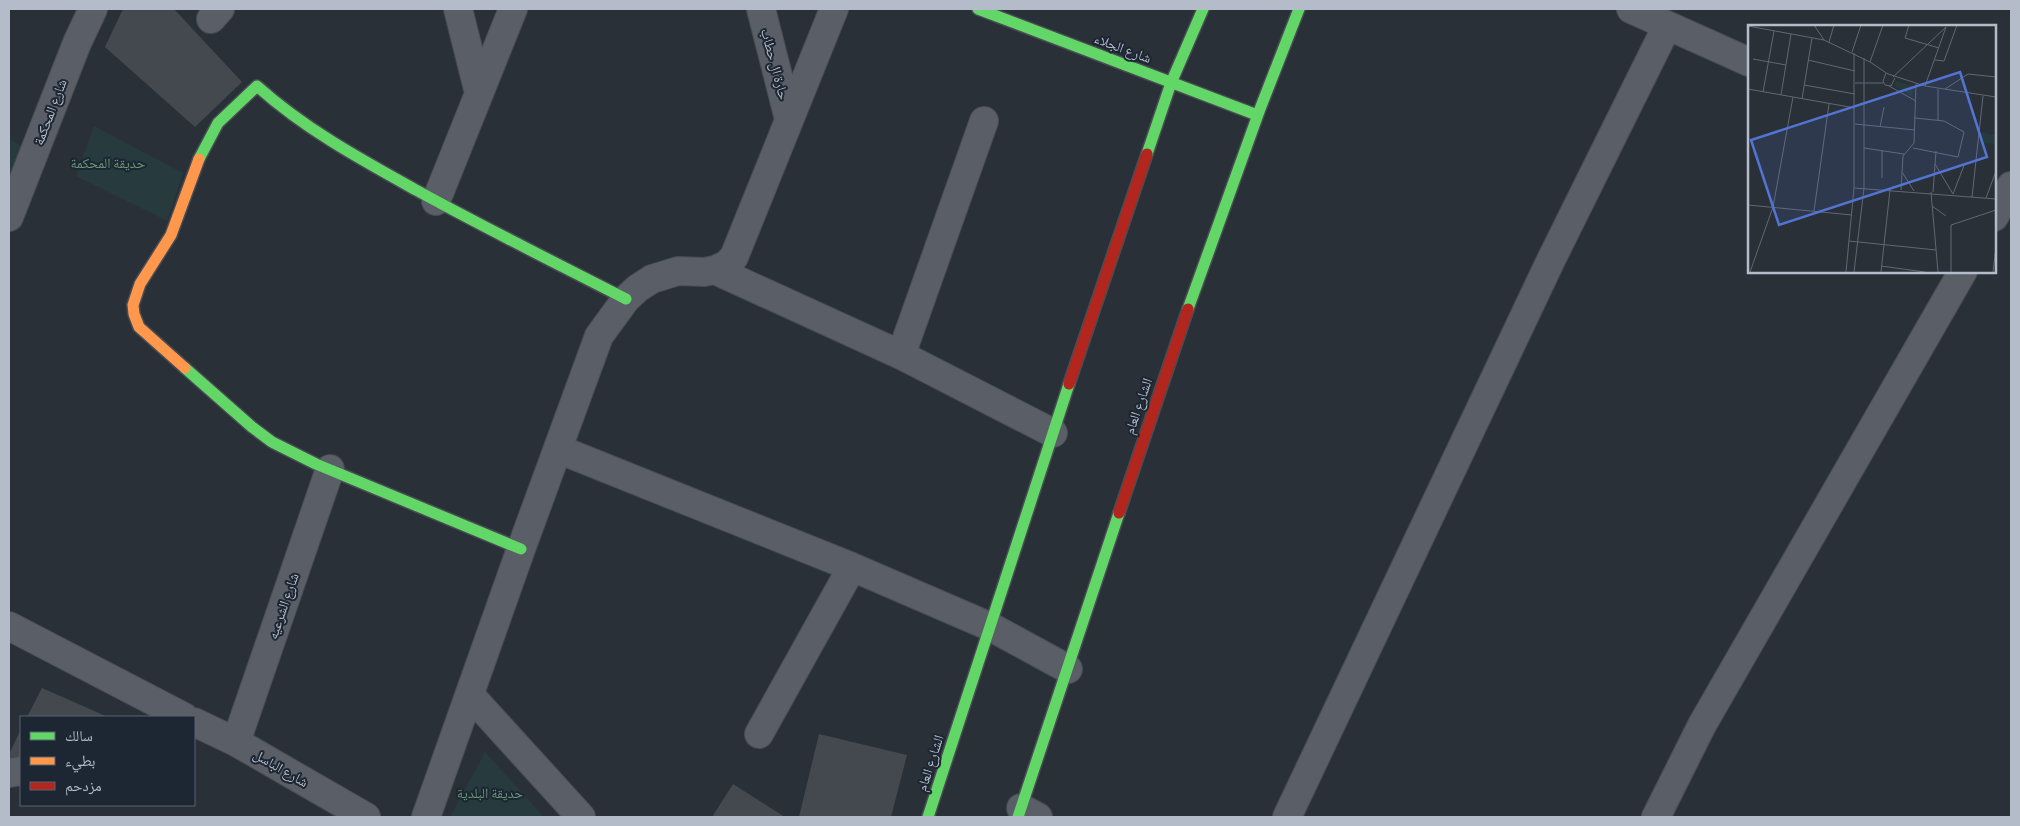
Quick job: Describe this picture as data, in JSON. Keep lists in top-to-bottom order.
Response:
{
  "streets": {
    "main road": ["شارع الجلاء", "الشارع العام"],
    "street": [
      "حارة ال حطاب",
      "شارع المحكمة",
      "شارع الشرعيه",
      "شارع الباسل"
    ]
  },
  "crossings": [
    ["شارع الجلاء", "الشارع العام"],
    ["شارع الشرعيه", "شارع الباسل"]
  ],
  "parks": ["حديقة المحكمة", "حديقة البلدية"],
  "legend": ["سالك", "بطيء", "مزدحم"]
}
